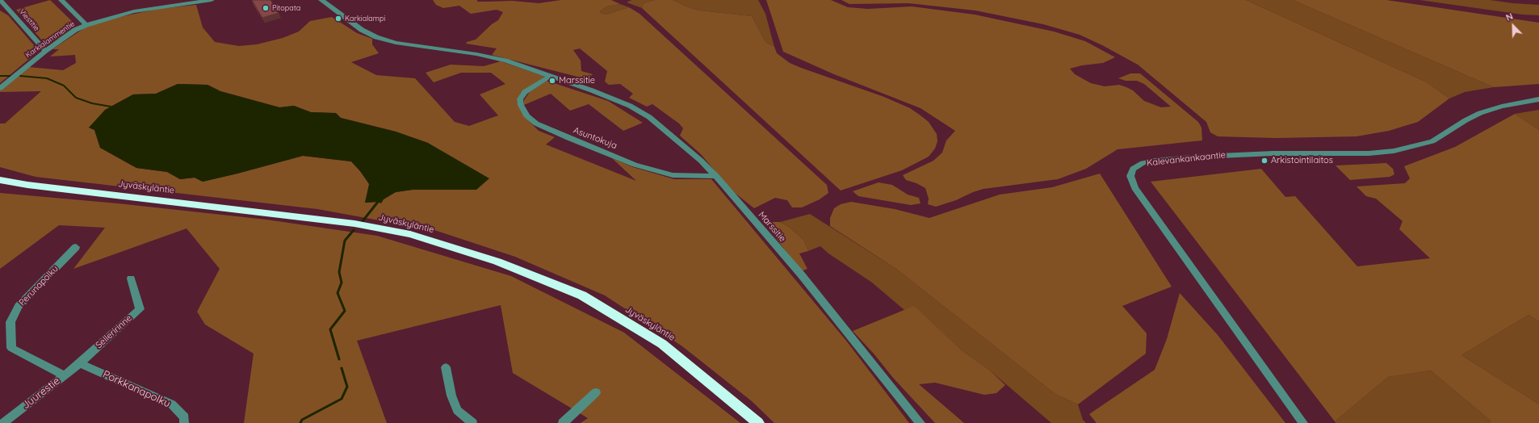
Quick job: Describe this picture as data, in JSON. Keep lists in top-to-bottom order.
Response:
{
  "streets": {
    "highway": ["Jyväskyläntie"],
    "street": [
      "Viestitie",
      "Karkialammentie",
      "Asuntokuja",
      "Kalevankankaantie",
      "Marssitie",
      "Perunapolku",
      "Selleririnne",
      "Porkkanapolku",
      "Juurestie"
    ]
  },
  "crossings": [
    ["Viestitie", "Karkialammentie"],
    ["Asuntokuja", "Marssitie"],
    ["Perunapolku", "Juurestie"],
    ["Selleririnne", "Porkkanapolku"],
    ["Selleririnne", "Juurestie"],
    ["Porkkanapolku", "Juurestie"]
  ],
  "places": [
    "Pitopata",
    "Karkialampi",
    "Marssitie",
    "Arkistointilaitos"
  ],
  "north": "top left"
}
